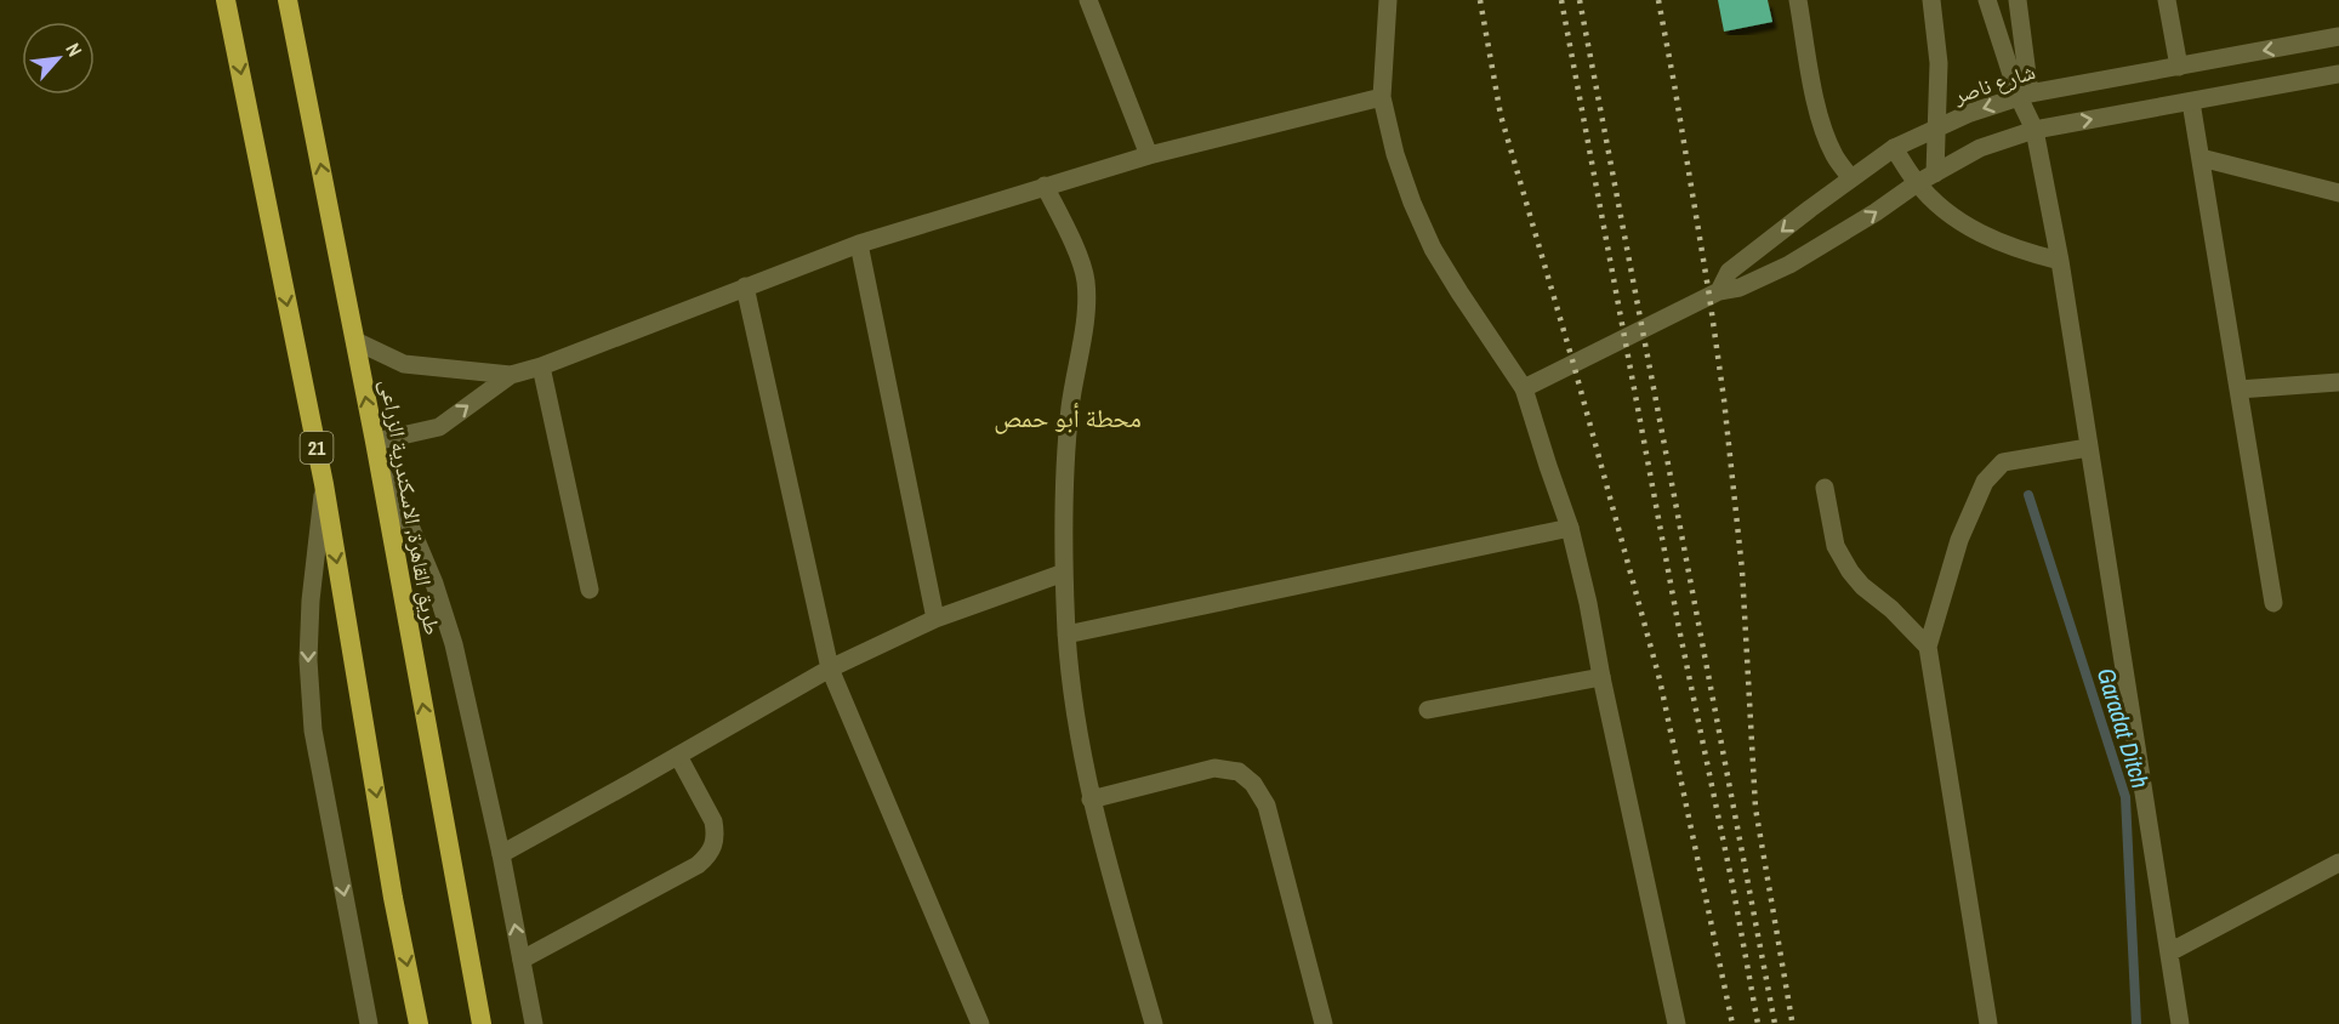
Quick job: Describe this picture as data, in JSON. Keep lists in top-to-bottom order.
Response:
{
  "streets": {
    "highway": ["21", "طريق القاهرة, الاسكندرية الزراعى"],
    "street": ["شارع ناصر"]
  },
  "districts": ["محطة أبو حمص"],
  "water": ["Garadat Ditch"],
  "north": "top right"
}
